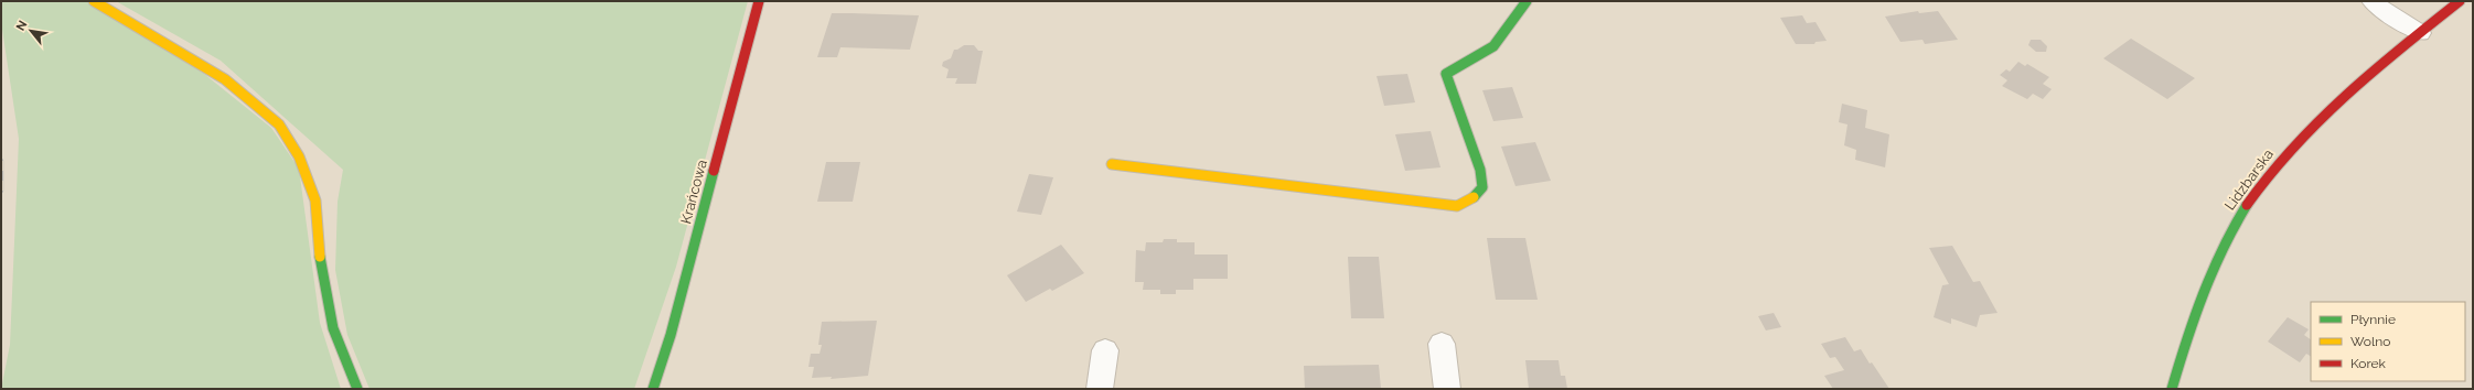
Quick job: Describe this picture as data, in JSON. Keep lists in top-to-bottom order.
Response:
{
  "streets": {
    "street": ["Lidzbarska", "Krańcowa"]
  },
  "legend": ["Płynnie", "Wolno", "Korek"],
  "north": "top left"
}
